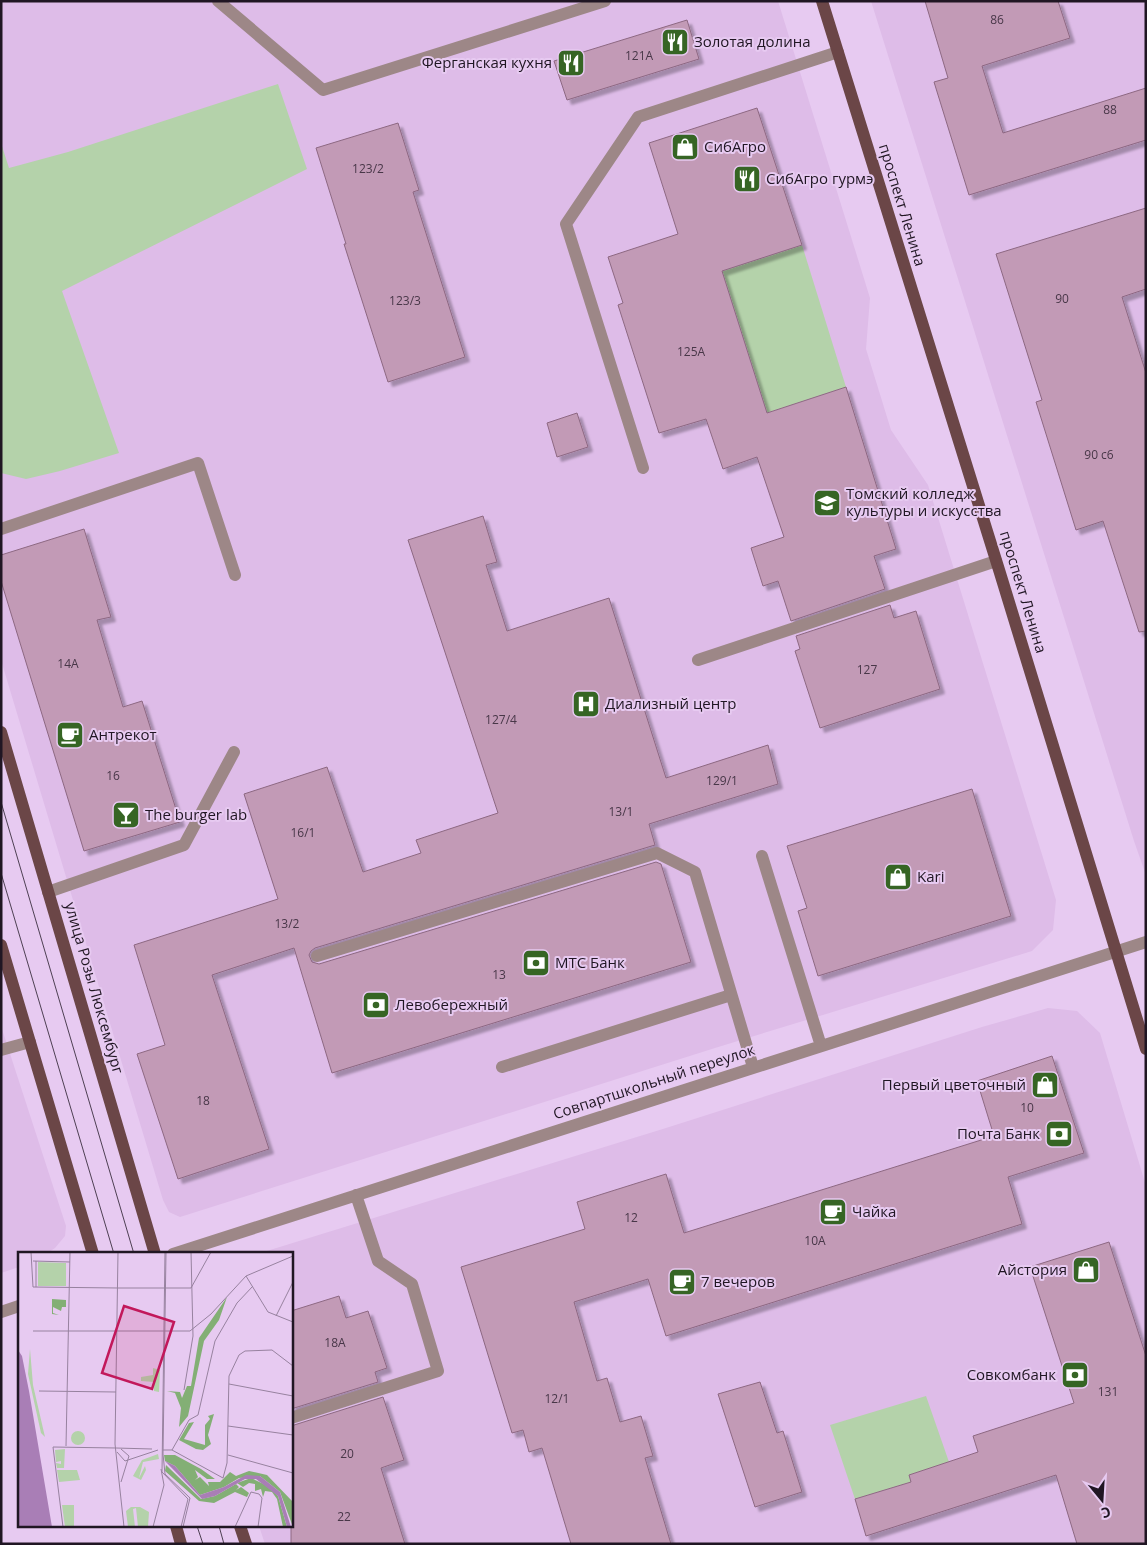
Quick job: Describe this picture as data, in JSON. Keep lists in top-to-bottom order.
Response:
{
  "streets": {
    "main road": ["проспект Ленина", "улица Розы Люксембург"],
    "street": ["Совпартшкольный переулок"]
  },
  "crossings": [
    ["проспект Ленина", "Совпартшкольный переулок"]
  ],
  "places": {
    "restaurant": ["Золотая долина", "Ферганская кухня", "СибАгро гурмэ"],
    "shop": [
      "СибАгро",
      "Kari",
      "Первый цветочный",
      "Айстория"
    ],
    "school or university": ["Томский колледж культуры и искусства"],
    "hospital": ["Диализный центр"],
    "cafe": ["Антрекот", "Чайка", "7 вечеров"],
    "bar": ["The burger lab"],
    "bank": [
      "МТС Банк",
      "Левобережный",
      "Почта Банк",
      "Совкомбанк"
    ]
  },
  "house_numbers": [
    "86",
    "121А",
    "88",
    "123/2",
    "90",
    "123/3",
    "125А",
    "90 с6",
    "14А",
    "127",
    "127/4",
    "16",
    "129/1",
    "13/1",
    "16/1",
    "13/2",
    "13",
    "18",
    "10",
    "12",
    "10А",
    "18А",
    "131",
    "12/1",
    "20",
    "22"
  ],
  "north": "bottom"
}
